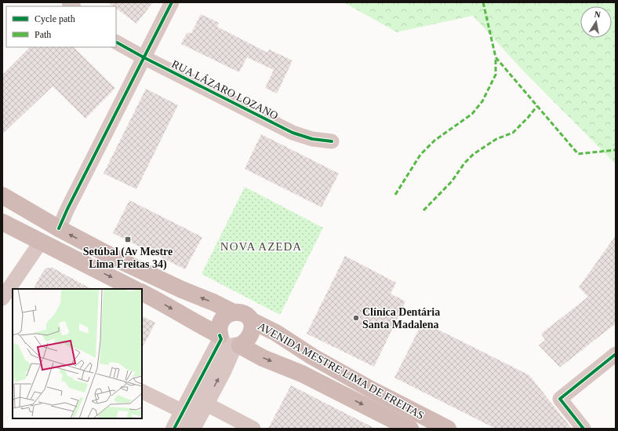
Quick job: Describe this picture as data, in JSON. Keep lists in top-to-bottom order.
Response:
{
  "streets": {
    "main road": ["AVENIDA MESTRE LIMA DE FREITAS"],
    "street": ["RUA LÁZARO LOZANO"]
  },
  "districts": ["NOVA AZEDA"],
  "places": {
    "transit": ["Setúbal (Av Mestre Lima Freitas 34)"],
    "other": ["Clínica Dentária Santa Madalena"]
  },
  "legend": ["Cycle path", "Path"],
  "north": "top"
}
